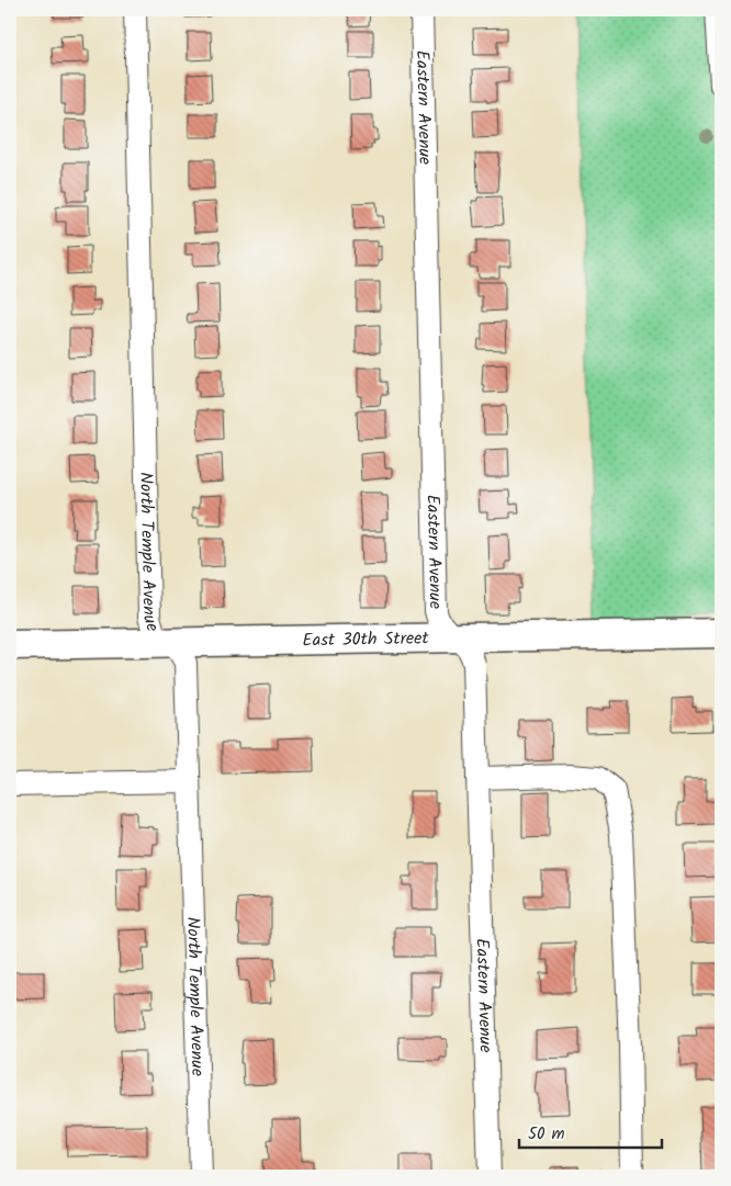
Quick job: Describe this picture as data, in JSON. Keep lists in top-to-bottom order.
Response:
{
  "streets": {
    "main road": ["East 30th Street"],
    "street": ["Eastern Avenue", "North Temple Avenue"]
  },
  "crossings": [
    ["Eastern Avenue", "East 30th Street"],
    ["North Temple Avenue", "East 30th Street"]
  ],
  "scale_bar": "50 m"
}
